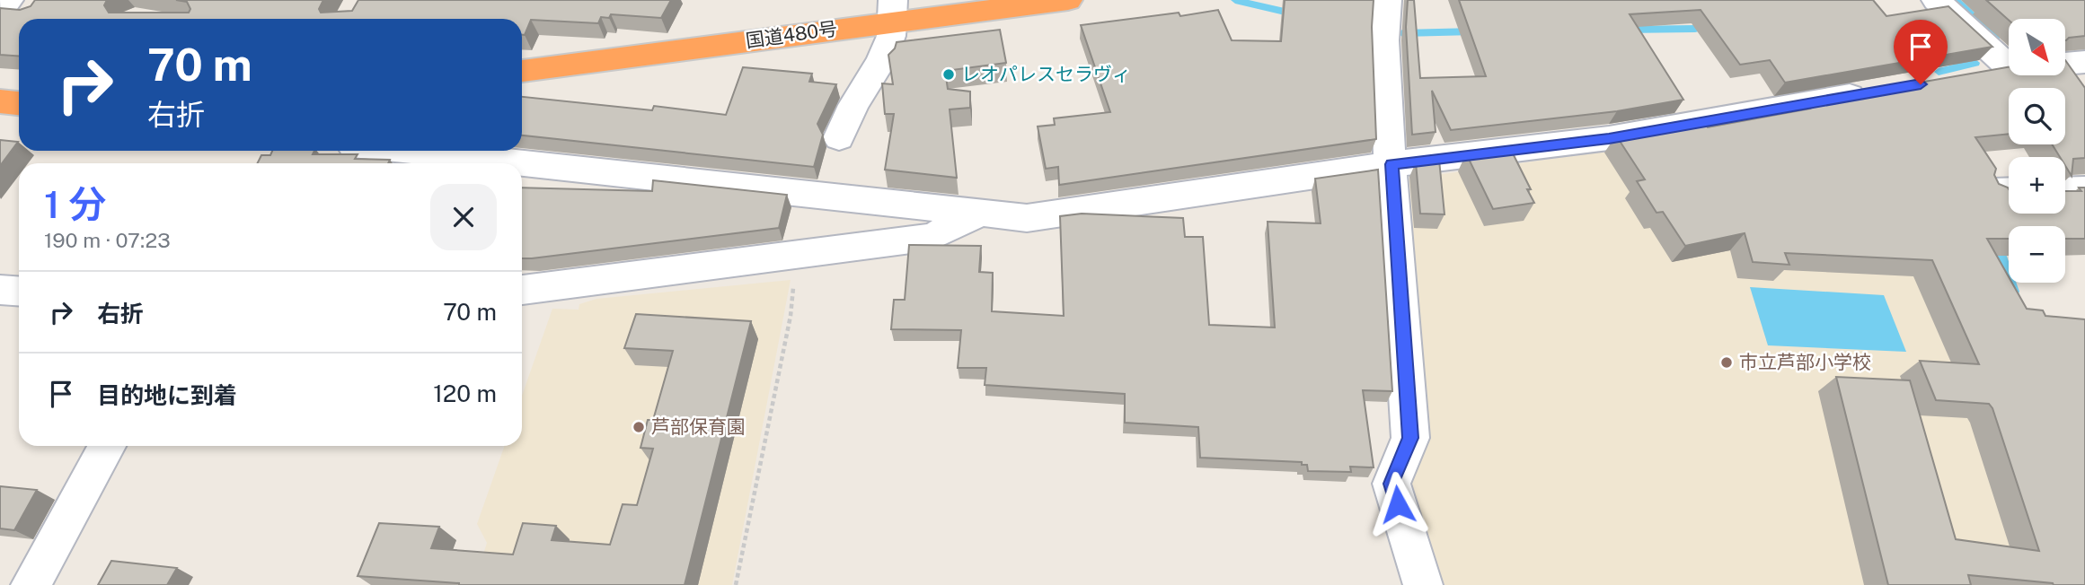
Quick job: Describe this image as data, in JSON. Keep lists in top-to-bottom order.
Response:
{
  "streets": {
    "highway": ["国道480号"]
  },
  "places": ["レオパレスセラヴィ", "市立芦部小学校", "芦部保育園"],
  "north": "bottom right",
  "page": {
    "map_buttons": ["+", "−"],
    "turn": ["70 m", "右折"],
    "heading": ["1 分", "190 m · 07:23"],
    "list": [
      {
        "name": "右折",
        "value": "70 m"
      },
      {
        "name": "目的地に到着",
        "value": "120 m"
      }
    ]
  }
}
